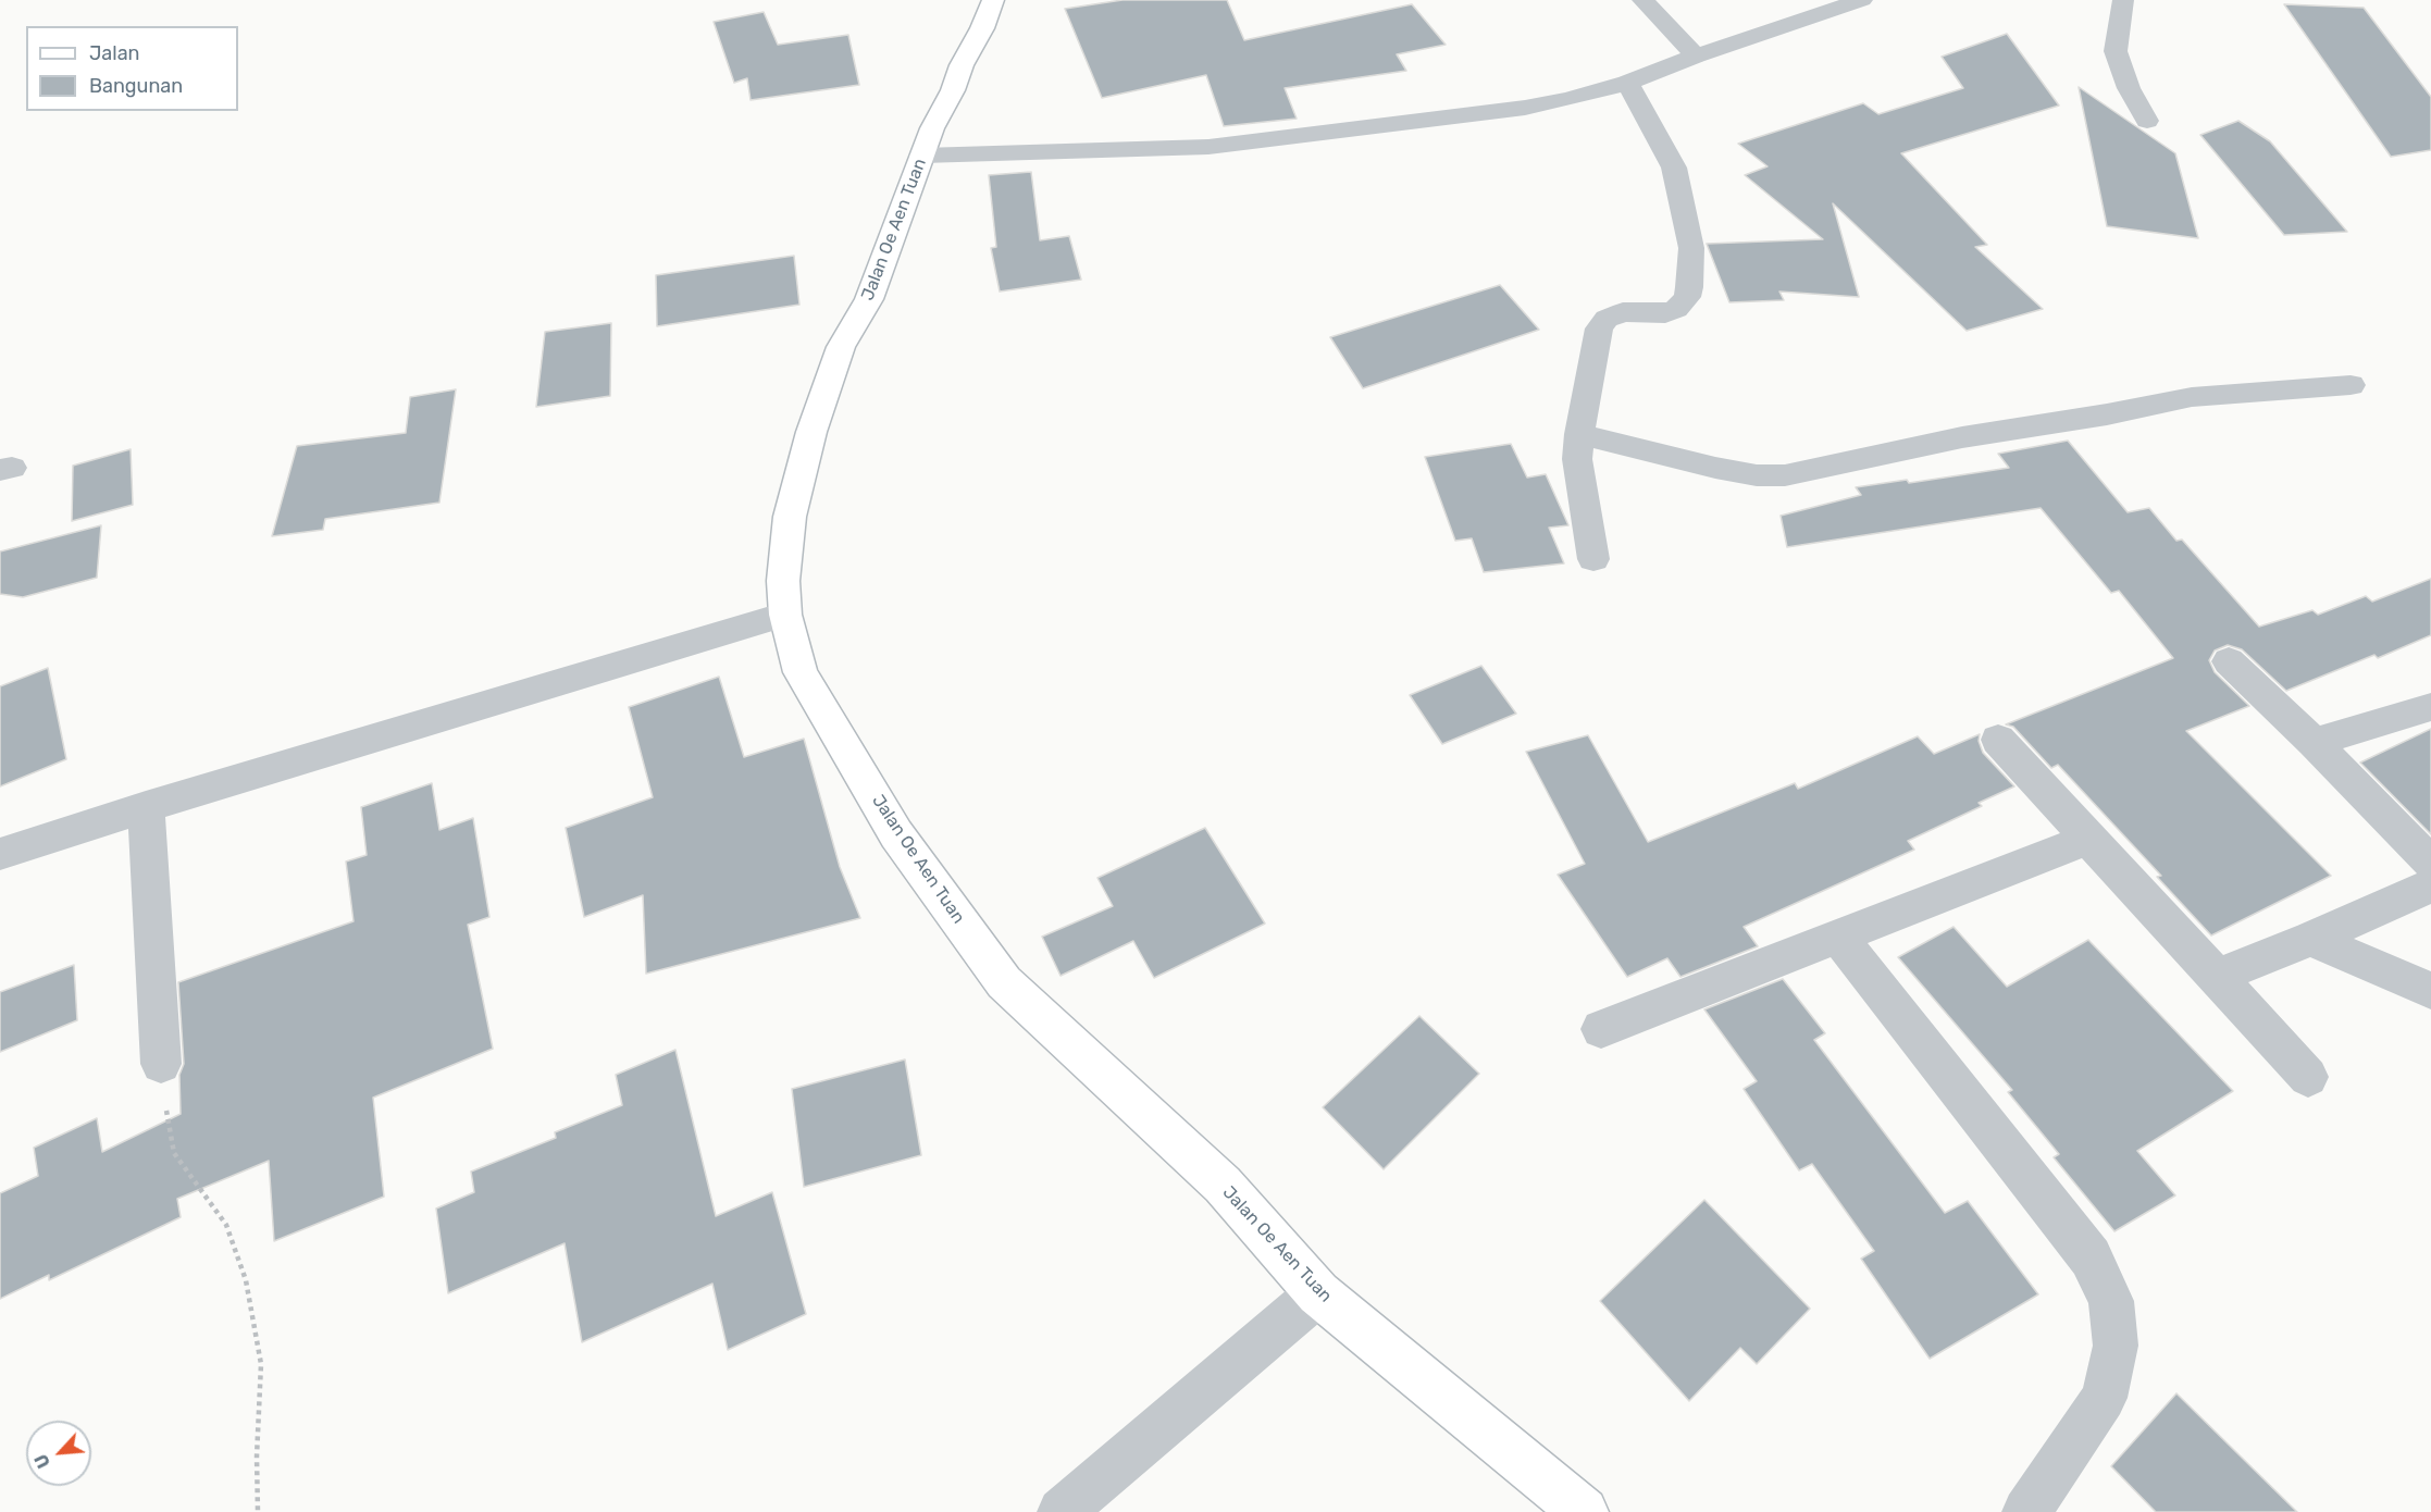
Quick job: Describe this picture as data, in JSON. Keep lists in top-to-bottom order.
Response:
{
  "streets": {
    "street": ["Jalan Oe Aen Tuan"]
  },
  "legend": ["Jalan", "Bangunan"],
  "north": "bottom left"
}
